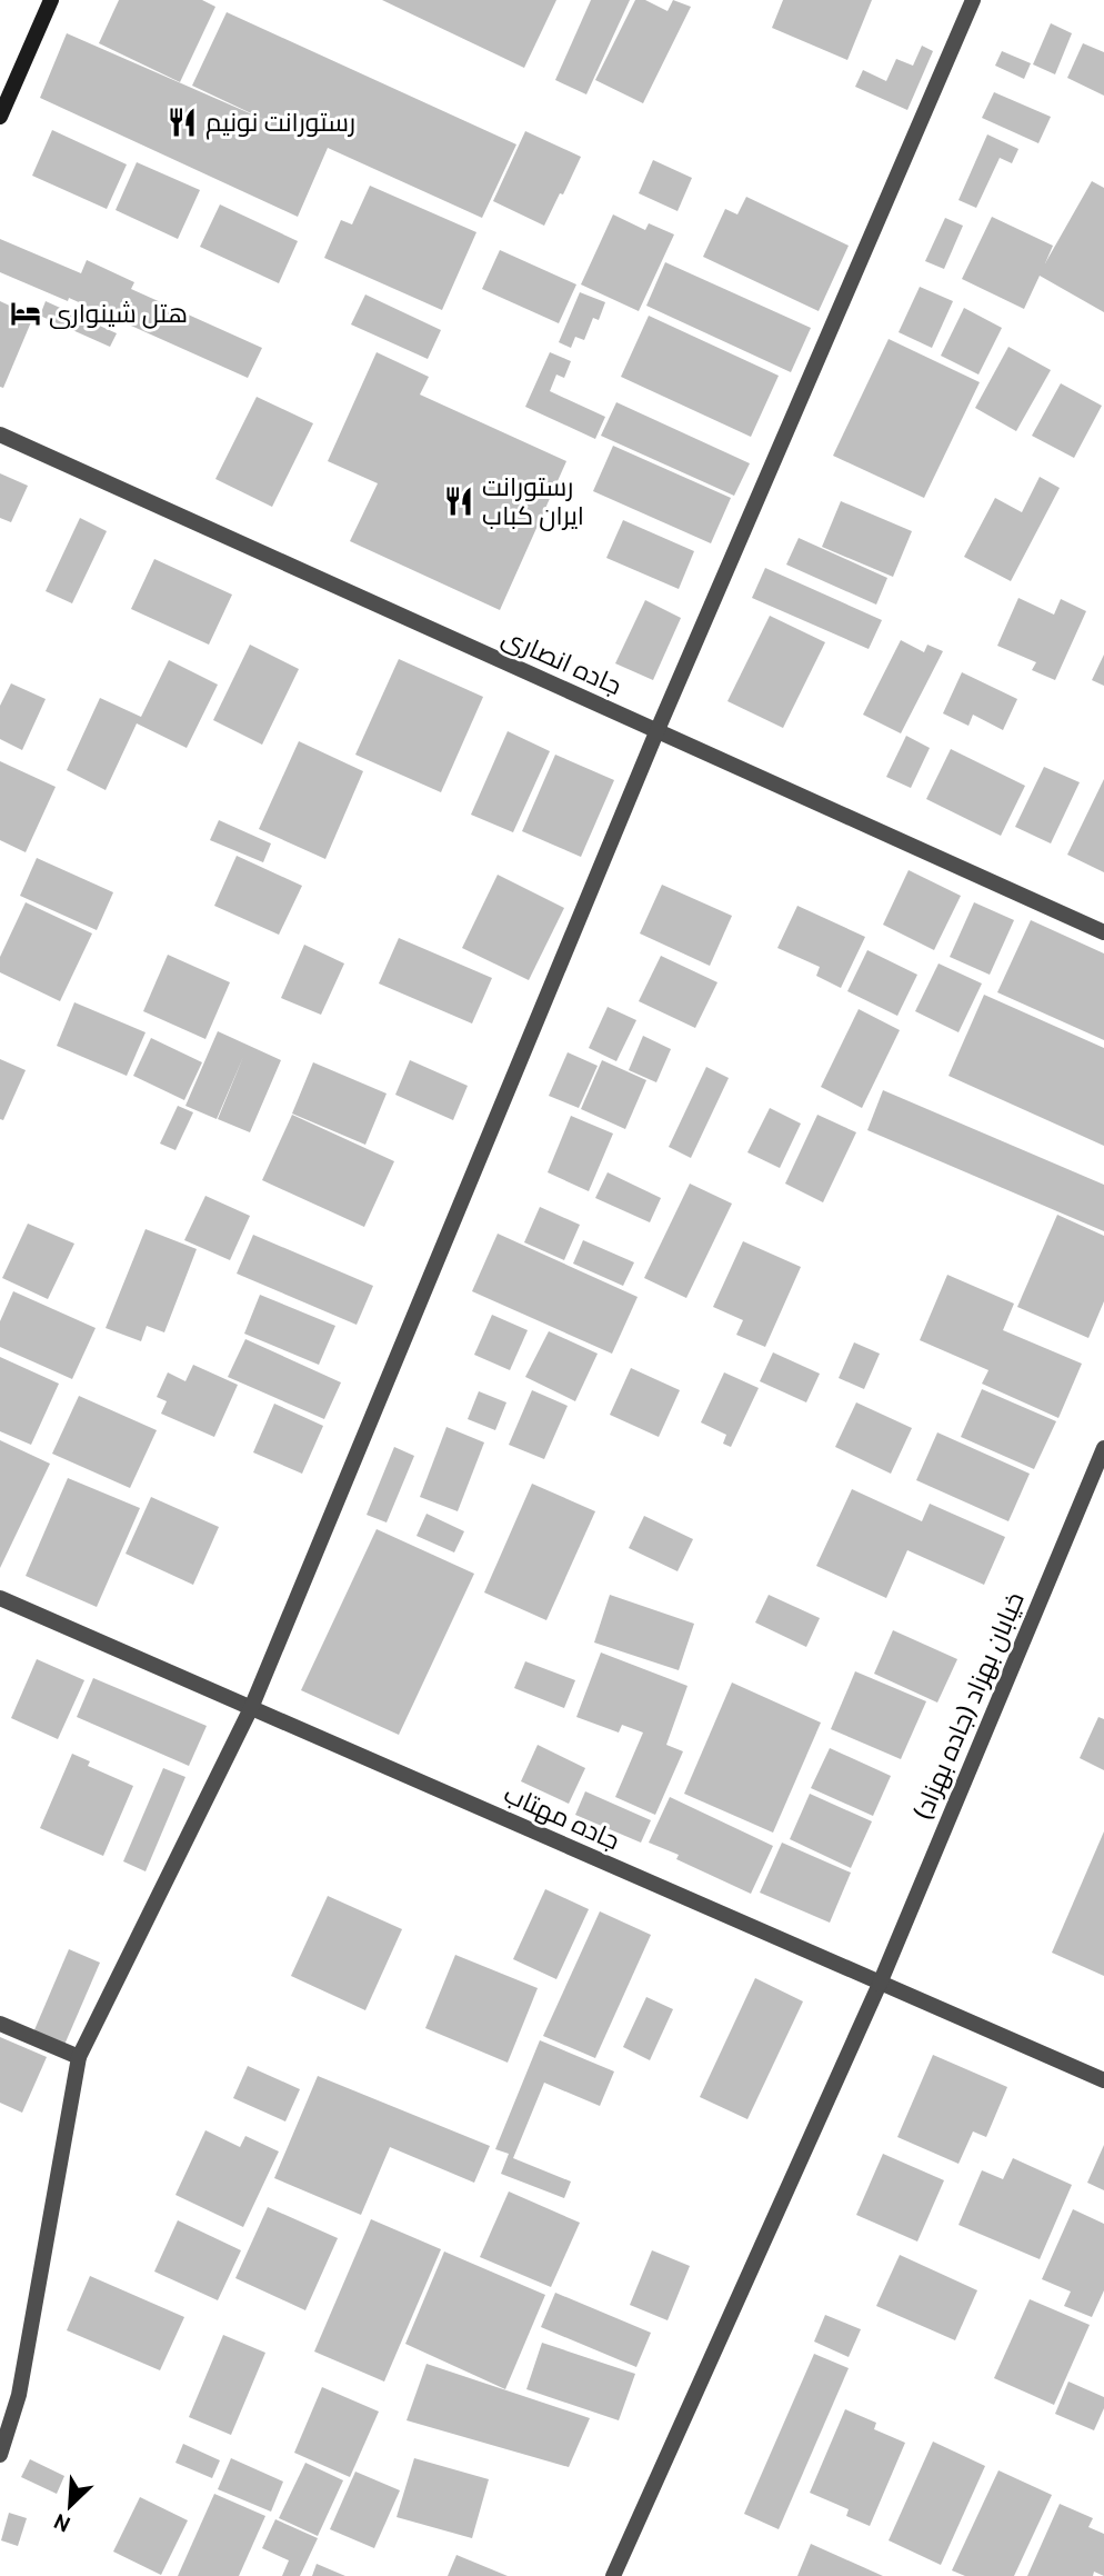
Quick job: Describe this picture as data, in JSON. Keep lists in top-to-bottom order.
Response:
{
  "streets": {
    "street": ["جاده انصاری", "خیابان بهزاد (جاده بهزاد)", "جاده مهتاب"]
  },
  "crossings": [
    ["خیابان بهزاد (جاده بهزاد)", "جاده مهتاب"]
  ],
  "places": {
    "restaurant": ["رستورانت نونیم", "رستورانت ایران کباب"],
    "hotel": ["هتل شینواری"]
  },
  "north": "bottom left"
}
